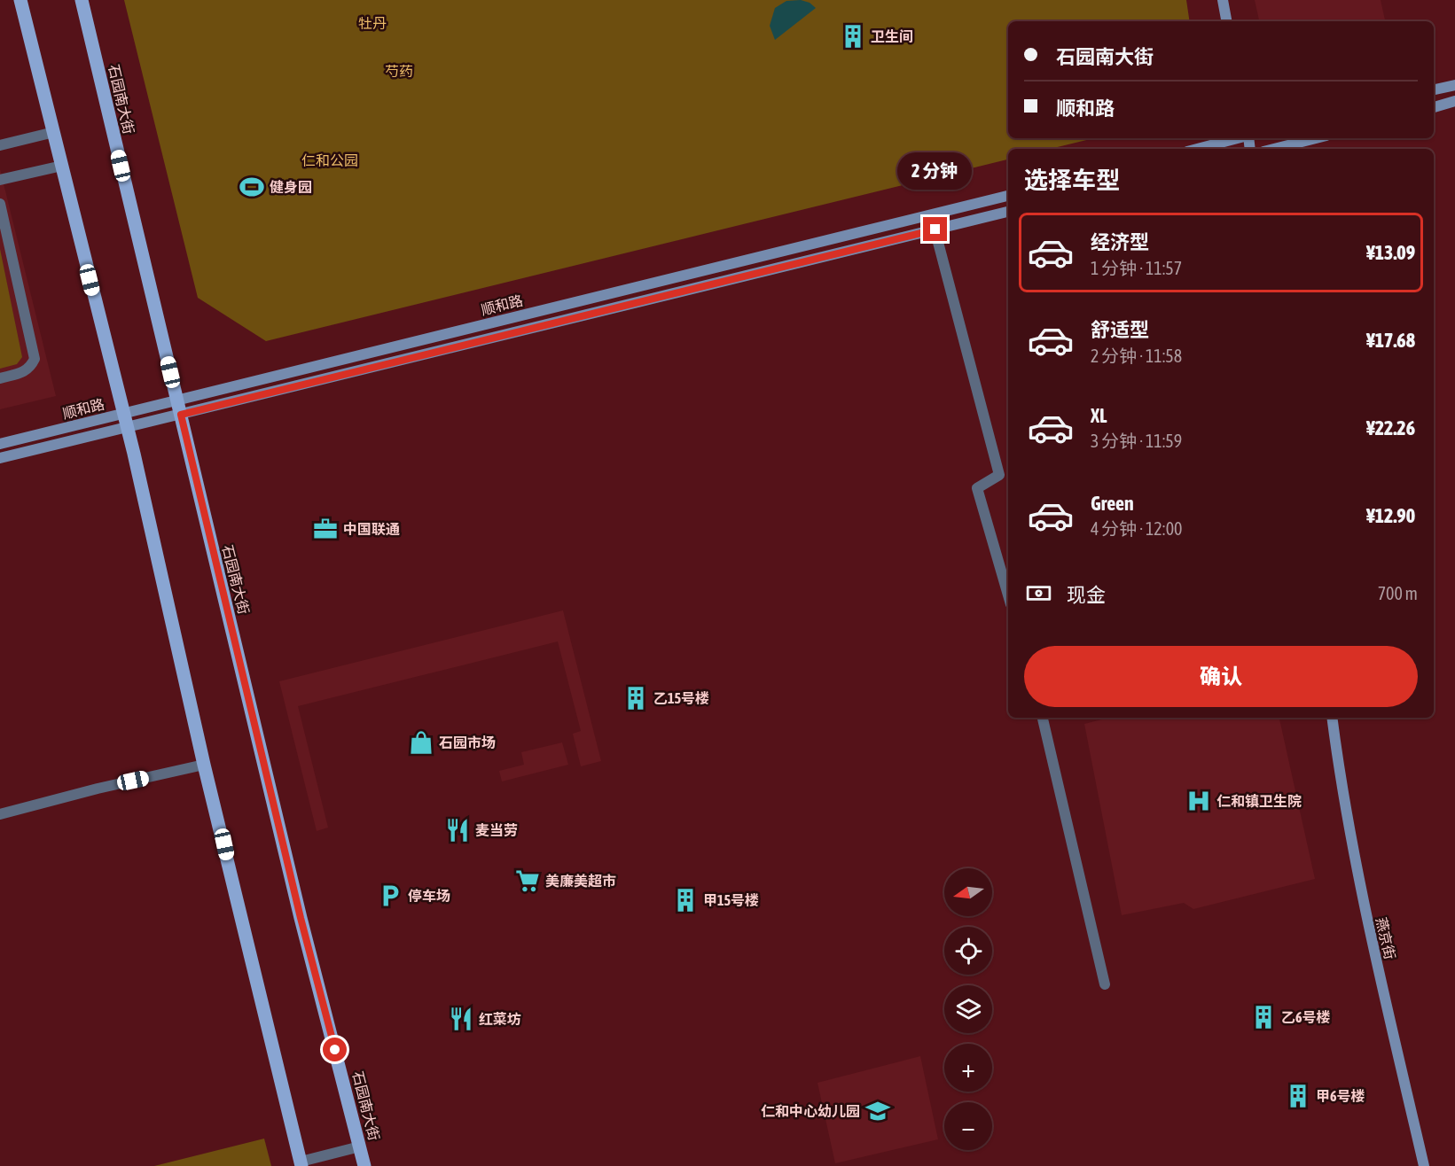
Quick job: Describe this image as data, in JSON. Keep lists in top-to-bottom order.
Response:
{
  "streets": {
    "main road": ["石园南大街", "顺和路", "燕京街"]
  },
  "crossings": [
    ["石园南大街", "顺和路"]
  ],
  "parks": ["牡丹", "芍药", "仁和公园"],
  "places": {
    "building": [
      "卫生间",
      "乙15号楼",
      "甲15号楼",
      "乙6号楼",
      "甲6号楼"
    ],
    "sports": ["健身园"],
    "office": ["中国联通"],
    "shop": ["石园市场"],
    "hospital": ["仁和镇卫生院"],
    "restaurant": ["麦当劳", "红菜坊"],
    "supermarket": ["美廉美超市"],
    "parking": ["停车场"],
    "school or university": ["仁和中心幼儿园"]
  },
  "north": "left",
  "page": {
    "banner": ["石园南大街", "顺和路"],
    "heading": "选择车型",
    "bubble": "2 分钟",
    "list": [
      {
        "name": "经济型",
        "note": "1 分钟 · 11:57",
        "value": "¥13.09"
      },
      {
        "name": "舒适型",
        "note": "2 分钟 · 11:58",
        "value": "¥17.68"
      },
      {
        "name": "XL",
        "note": "3 分钟 · 11:59",
        "value": "¥22.26"
      },
      {
        "name": "Green",
        "note": "4 分钟 · 12:00",
        "value": "¥12.90"
      }
    ],
    "pay": ["现金", "700 m"],
    "buttons": "确认",
    "map_buttons": ["+", "−"]
  }
}
